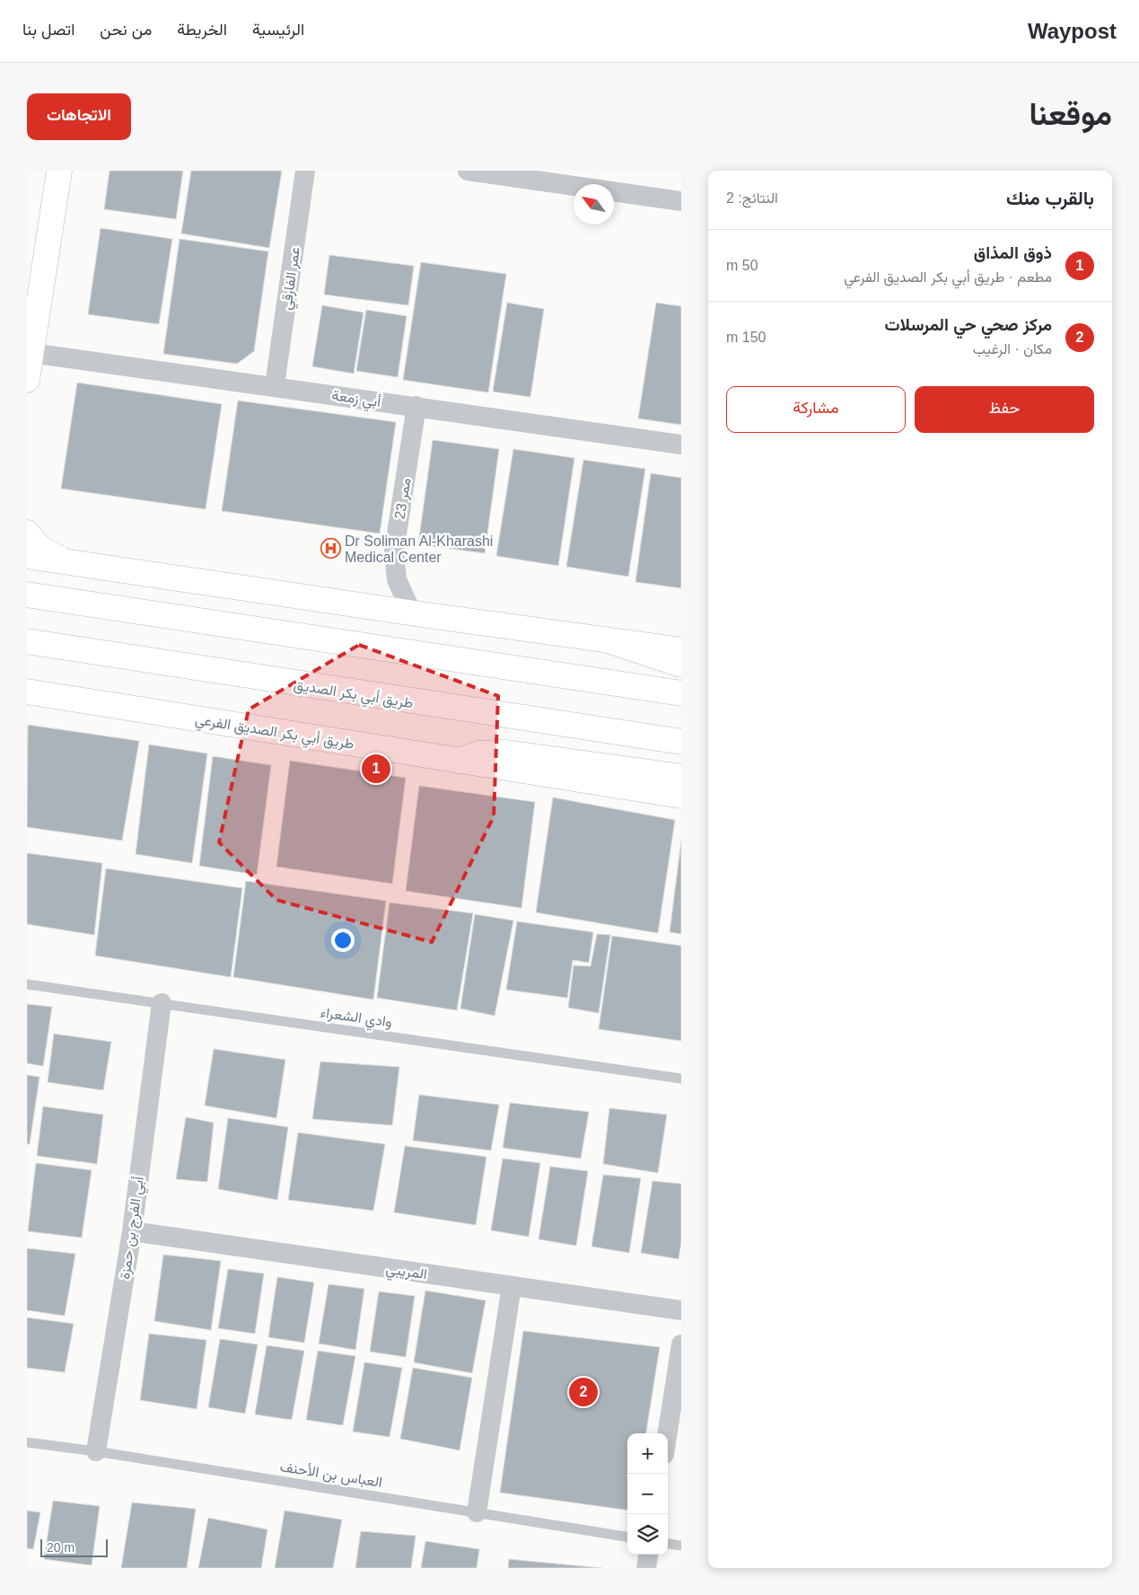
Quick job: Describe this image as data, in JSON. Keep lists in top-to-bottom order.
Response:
{
  "streets": {
    "main road": ["طريق أبي بكر الصديق", "طريق أبي بكر الصديق الفرعي"],
    "street": [
      "عمر الفارقي",
      "أبي زمعة",
      "ممر 23",
      "أبي الفرج بن حمزة",
      "المريبي"
    ],
    "lane": ["وادي الشعراء", "العباس بن الأحنف"]
  },
  "crossings": [
    ["عمر الفارقي", "أبي زمعة"],
    ["أبي زمعة", "ممر 23"],
    ["وادي الشعراء", "أبي الفرج بن حمزة"],
    ["أبي الفرج بن حمزة", "المريبي"],
    ["أبي الفرج بن حمزة", "العباس بن الأحنف"]
  ],
  "places": {
    "hospital": ["Dr Soliman Al-Kharashi Medical Center"]
  },
  "scale_bar": "20 m",
  "north": "top left",
  "page": {
    "header": "Waypost",
    "nav": [
      "الرئيسية",
      "الخريطة",
      "من نحن",
      "اتصل بنا"
    ],
    "title": "موقعنا",
    "buttons": [
      "الاتجاهات",
      ["حفظ", "مشاركة"]
    ],
    "heading": ["بالقرب منك", "النتائج: 2"],
    "list": [
      {
        "mark": "1",
        "name": "ذوق المذاق",
        "note": "مطعم · طريق أبي بكر الصديق الفرعي",
        "value": "50 m"
      },
      {
        "mark": "2",
        "name": "مركز صحي حي المرسلات",
        "note": "مكان · الرغيب",
        "value": "150 m"
      }
    ],
    "pins": ["1", "2"],
    "map_buttons": ["+", "−"],
    "scale": "20 m"
  }
}
